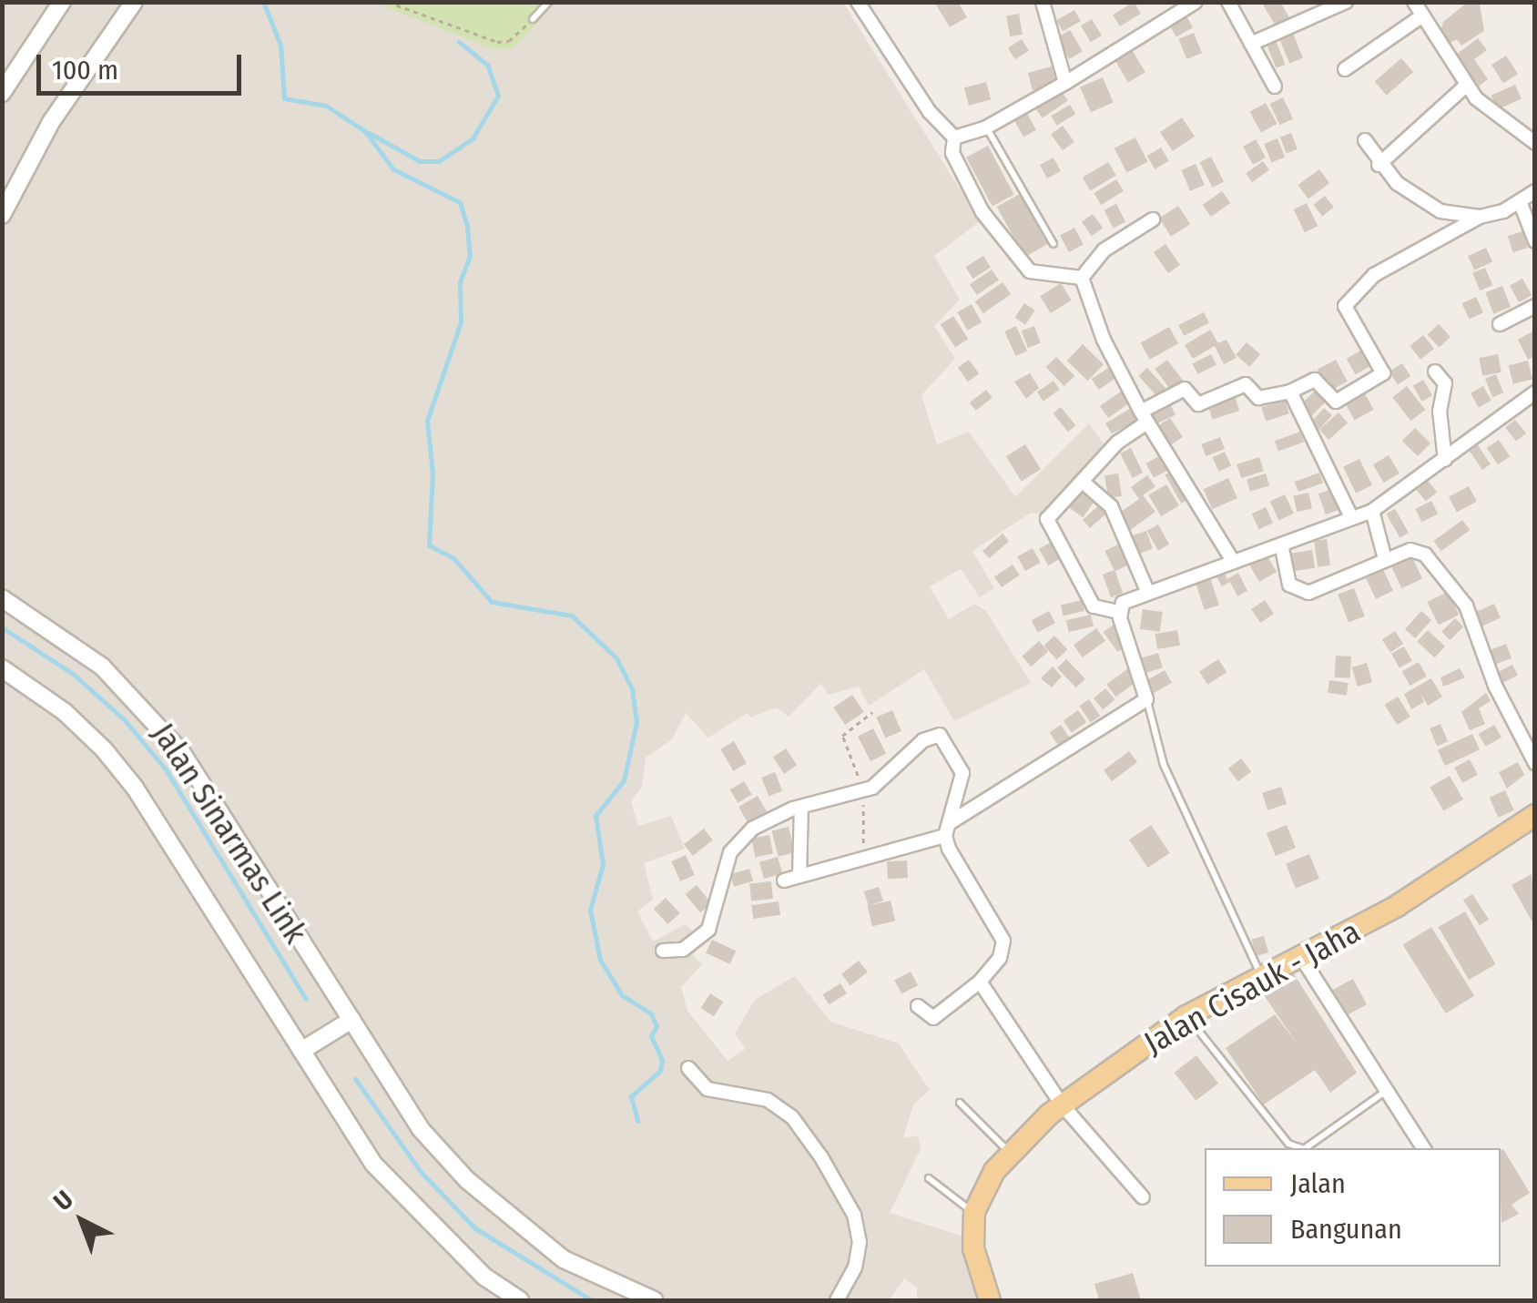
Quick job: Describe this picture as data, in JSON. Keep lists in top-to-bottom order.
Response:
{
  "streets": {
    "main road": ["Jalan Cisauk - Jaha"],
    "street": ["Jalan Sinarmas Link"]
  },
  "legend": ["Jalan", "Bangunan"],
  "scale_bar": "100 m",
  "north": "top left"
}
